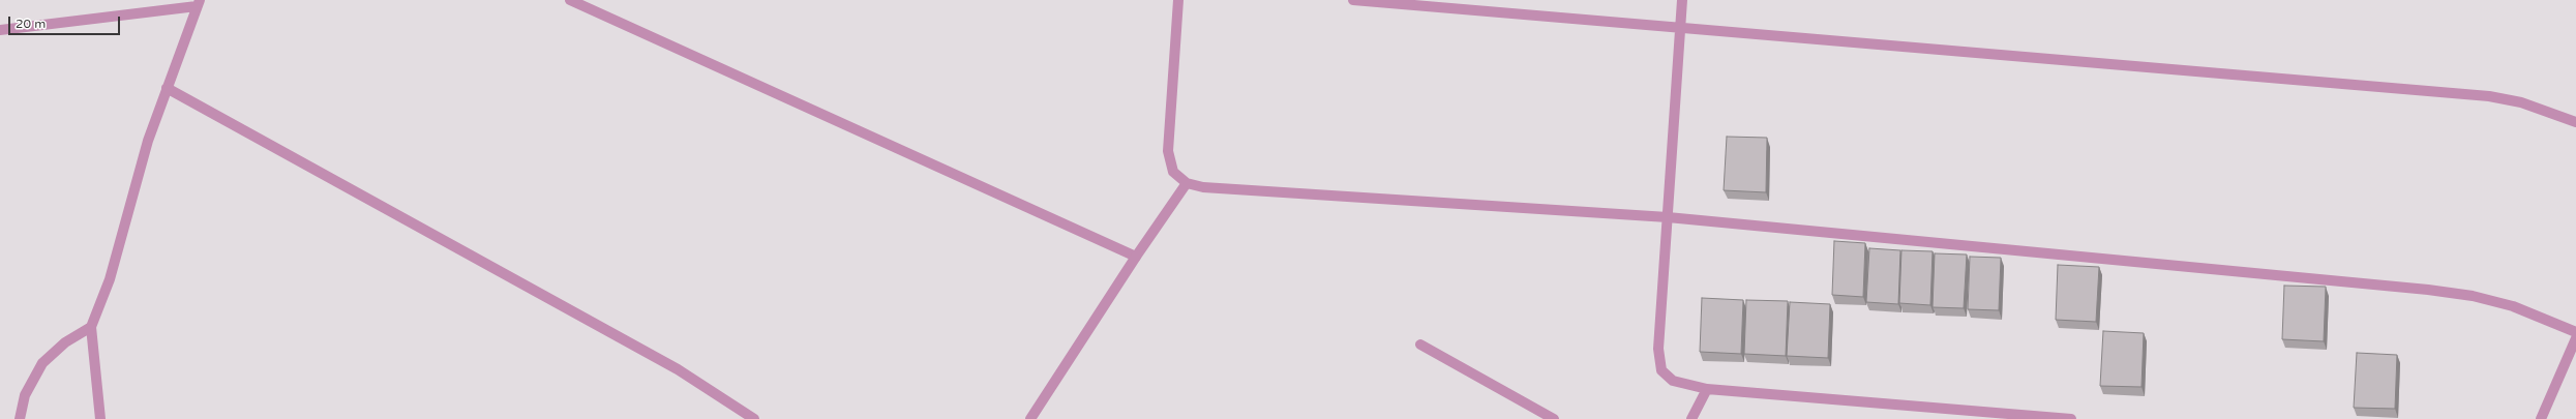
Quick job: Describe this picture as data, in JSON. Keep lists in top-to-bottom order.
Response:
{
  "scale_bar": "20 m"
}
